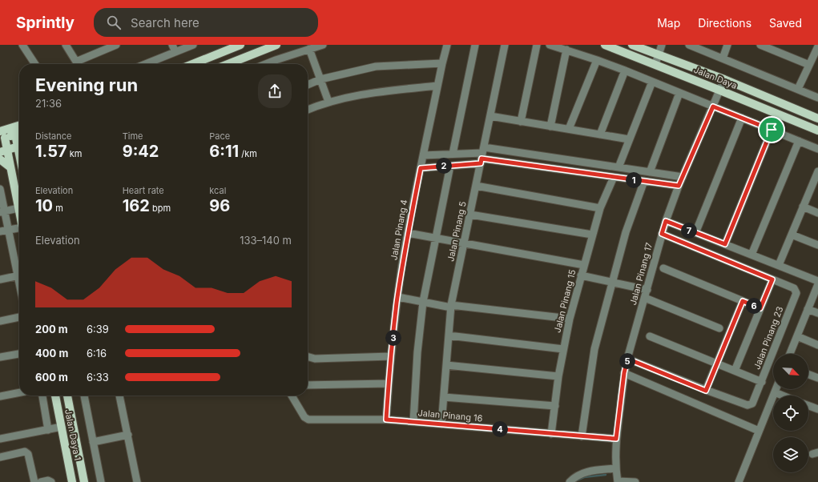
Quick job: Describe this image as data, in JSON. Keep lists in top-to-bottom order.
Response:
{
  "streets": {
    "main road": ["Jalan Daya", "Jalan Daya 1"],
    "street": [
      "Jalan Pinang 4",
      "Jalan Pinang 5",
      "Jalan Pinang 17",
      "Jalan Pinang 15",
      "Jalan Pinang 23",
      "Jalan Pinang 16"
    ]
  },
  "crossings": [
    ["Jalan Daya", "Jalan Pinang 17"],
    ["Jalan Pinang 4", "Jalan Pinang 16"],
    ["Jalan Pinang 5", "Jalan Pinang 16"],
    ["Jalan Pinang 17", "Jalan Pinang 23"],
    ["Jalan Pinang 17", "Jalan Pinang 16"],
    ["Jalan Pinang 15", "Jalan Pinang 16"]
  ],
  "north": "bottom right",
  "page": {
    "header": "Sprintly",
    "search": "Search here",
    "nav": ["Map", "Directions", "Saved"],
    "heading": ["Evening run", "21:36"],
    "stats": [
      ["Distance", "1.57 km"],
      ["Time", "9:42"],
      ["Pace", "6:11 /km"],
      ["Elevation", "10 m"],
      ["Heart rate", "162 bpm"],
      ["kcal", "96"]
    ],
    "pins": [
      "2",
      "1",
      "7",
      "6",
      "3",
      "5",
      "4"
    ],
    "chart": ["Elevation", "133–140 m"],
    "list": [
      {
        "name": "200 m",
        "note": "6:39"
      },
      {
        "name": "400 m",
        "note": "6:16"
      },
      {
        "name": "600 m",
        "note": "6:33"
      }
    ]
  }
}
